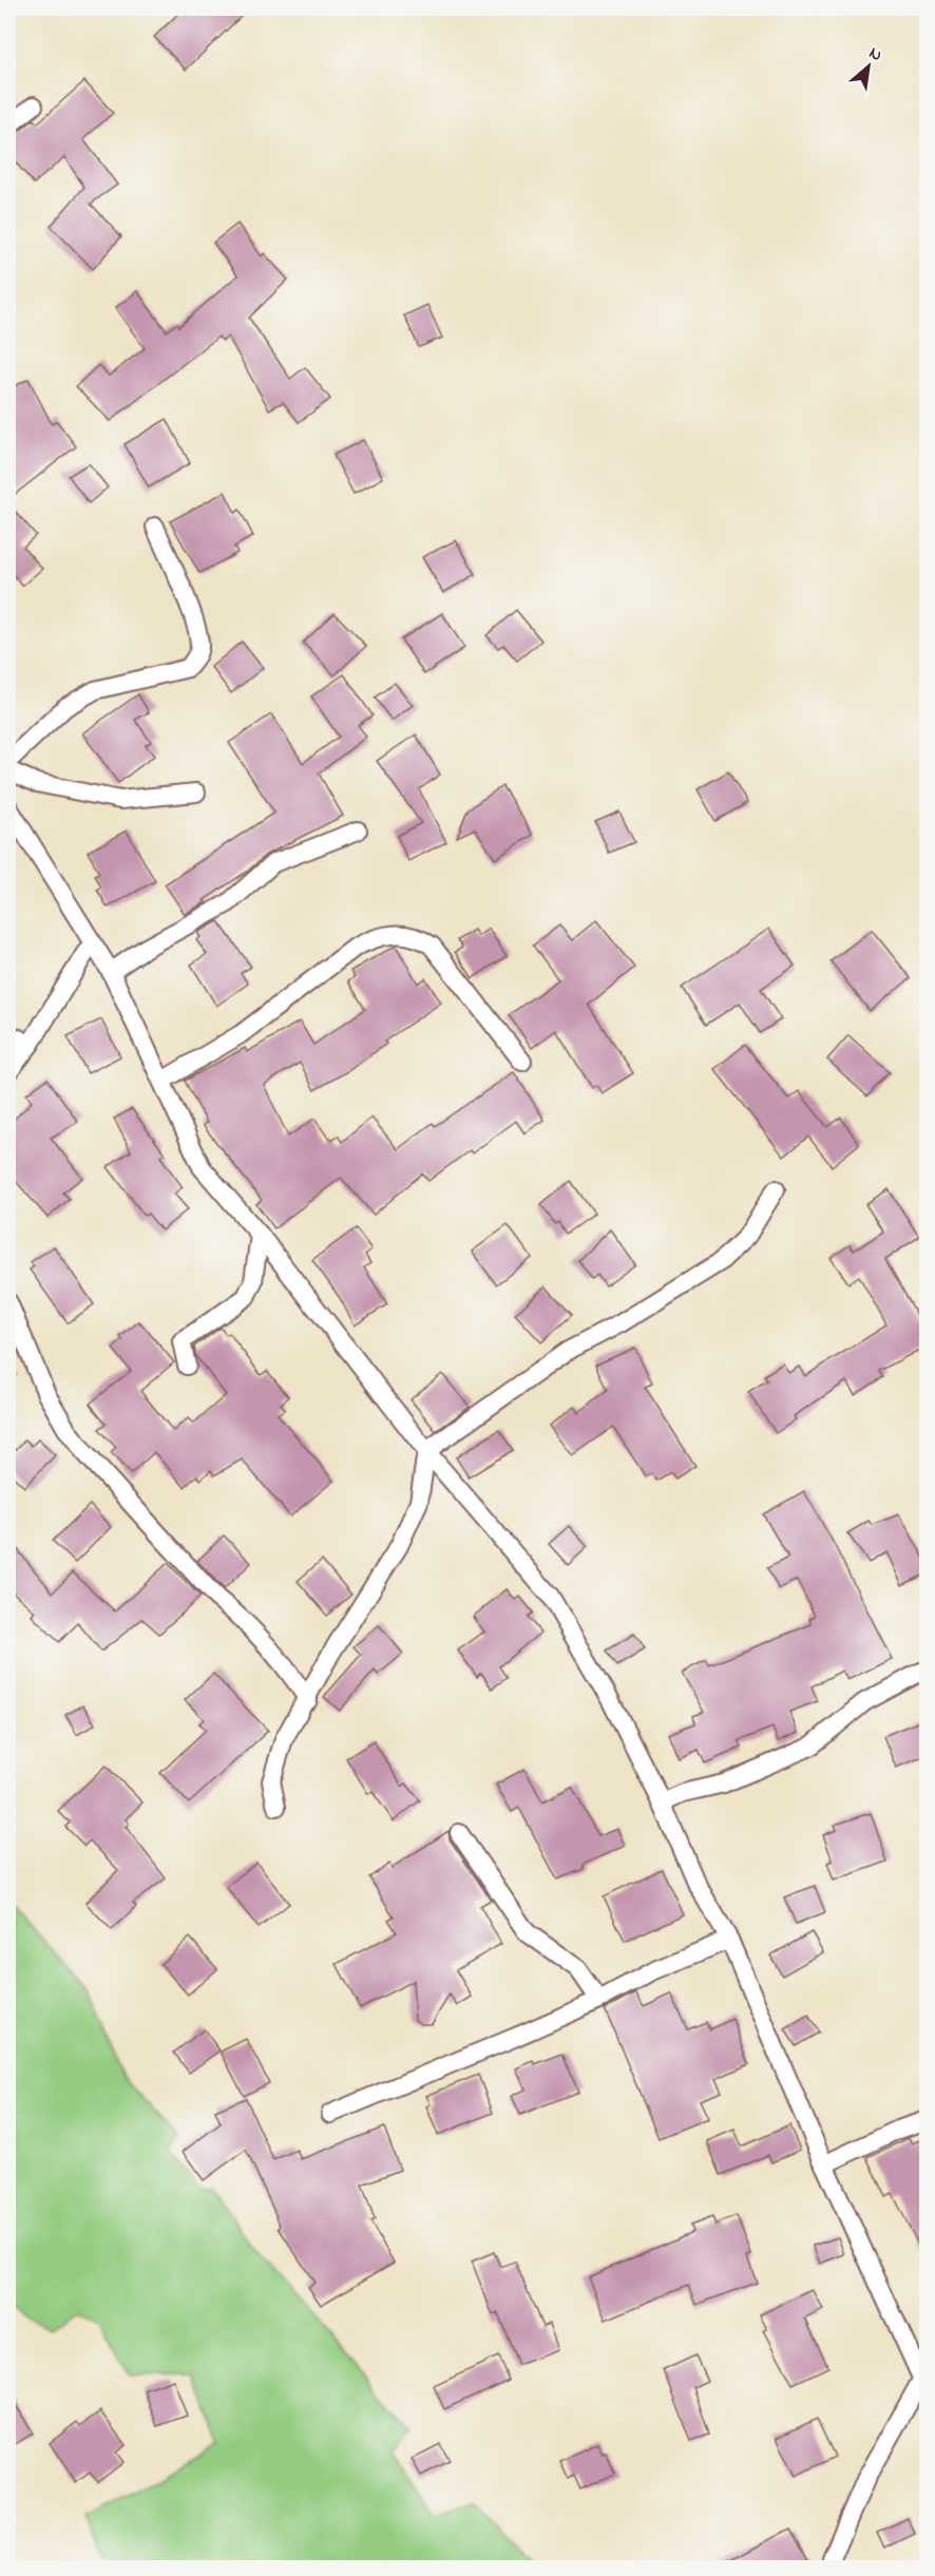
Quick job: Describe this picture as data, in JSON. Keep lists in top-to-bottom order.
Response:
{
  "north": "top right"
}
